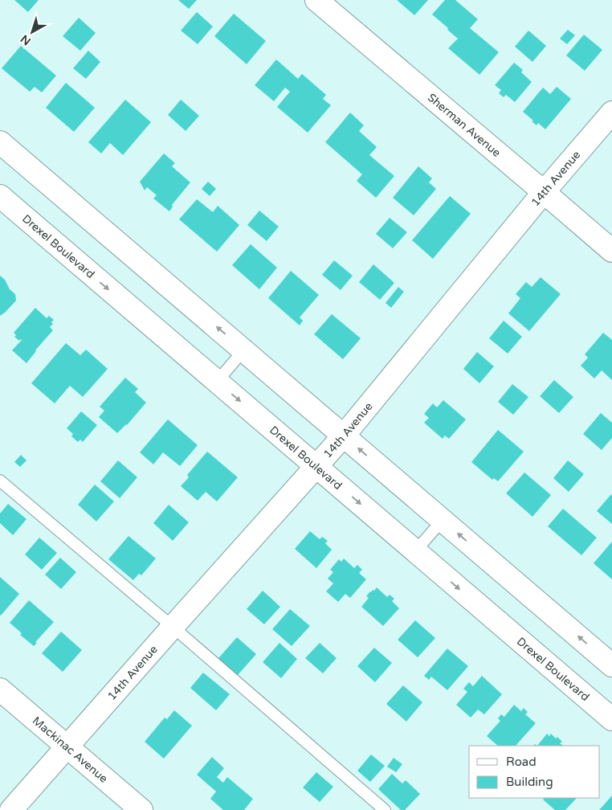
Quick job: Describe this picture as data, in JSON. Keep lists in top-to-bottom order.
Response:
{
  "streets": {
    "street": [
      "Sherman Avenue",
      "14th Avenue",
      "Drexel Boulevard",
      "Mackinac Avenue"
    ]
  },
  "crossings": [
    ["Sherman Avenue", "14th Avenue"],
    ["14th Avenue", "Drexel Boulevard"],
    ["14th Avenue", "Mackinac Avenue"]
  ],
  "legend": ["Road", "Building"],
  "north": "bottom left"
}
